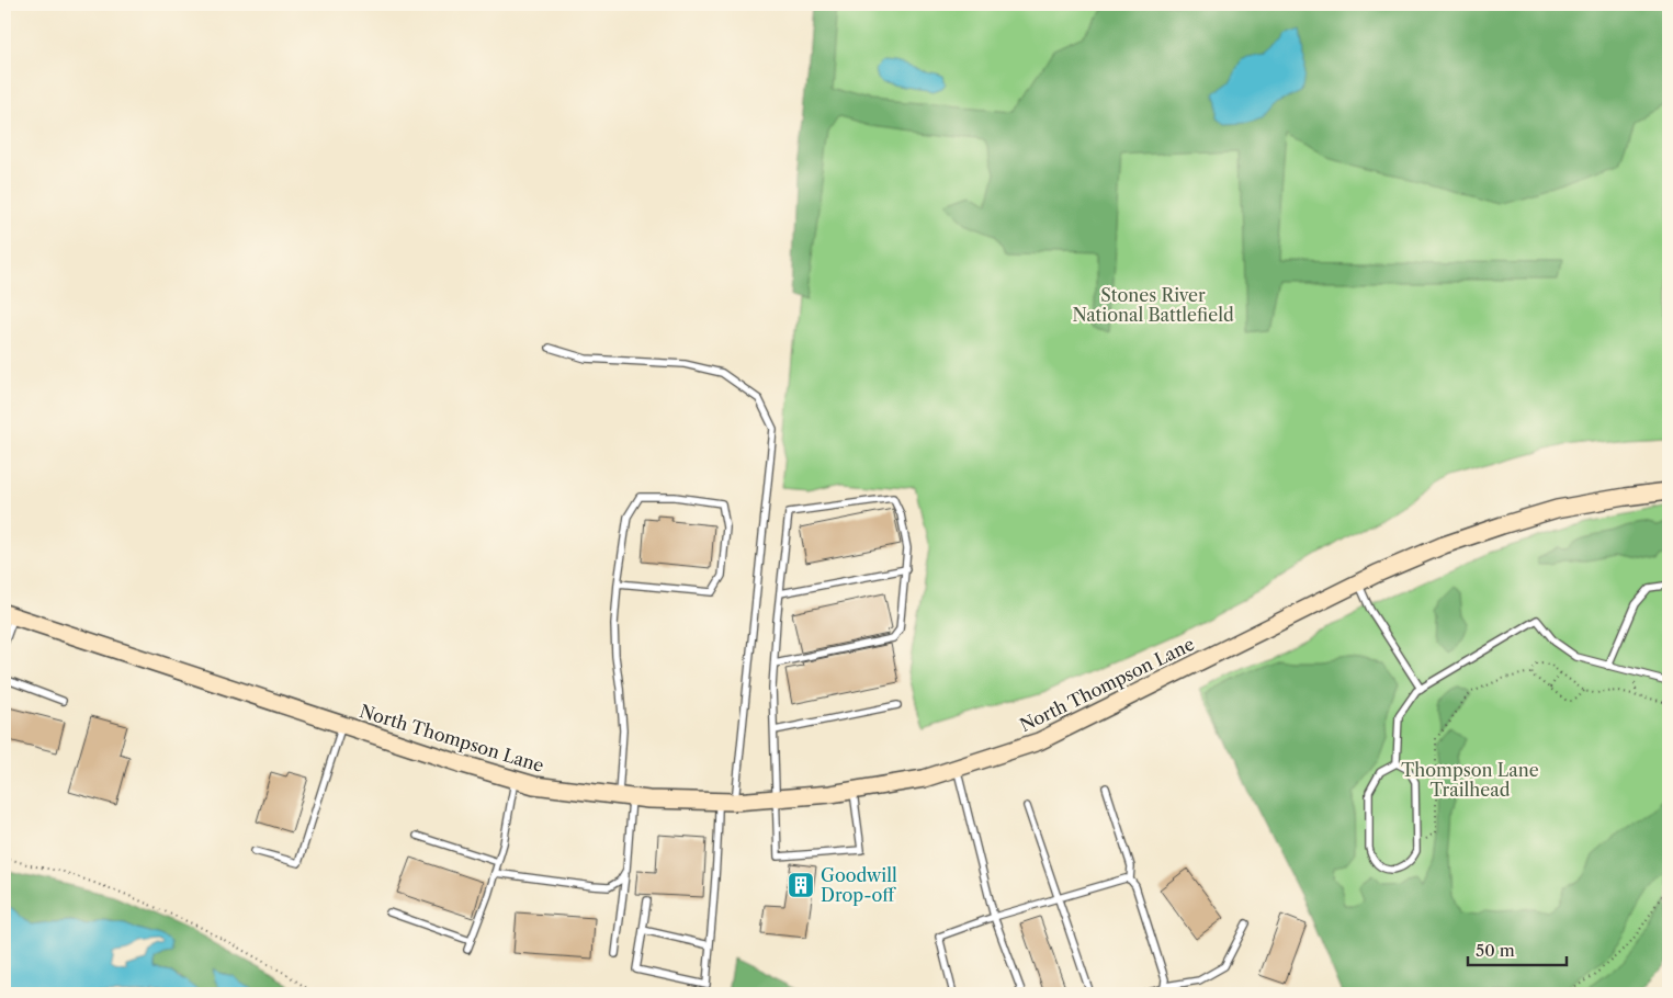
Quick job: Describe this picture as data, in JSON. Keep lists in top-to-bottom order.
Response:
{
  "streets": {
    "main road": ["North Thompson Lane"]
  },
  "parks": ["Stones River National Battlefield", "Thompson Lane Trailhead"],
  "places": {
    "building": ["Goodwill Drop-off"]
  },
  "scale_bar": "50 m"
}
